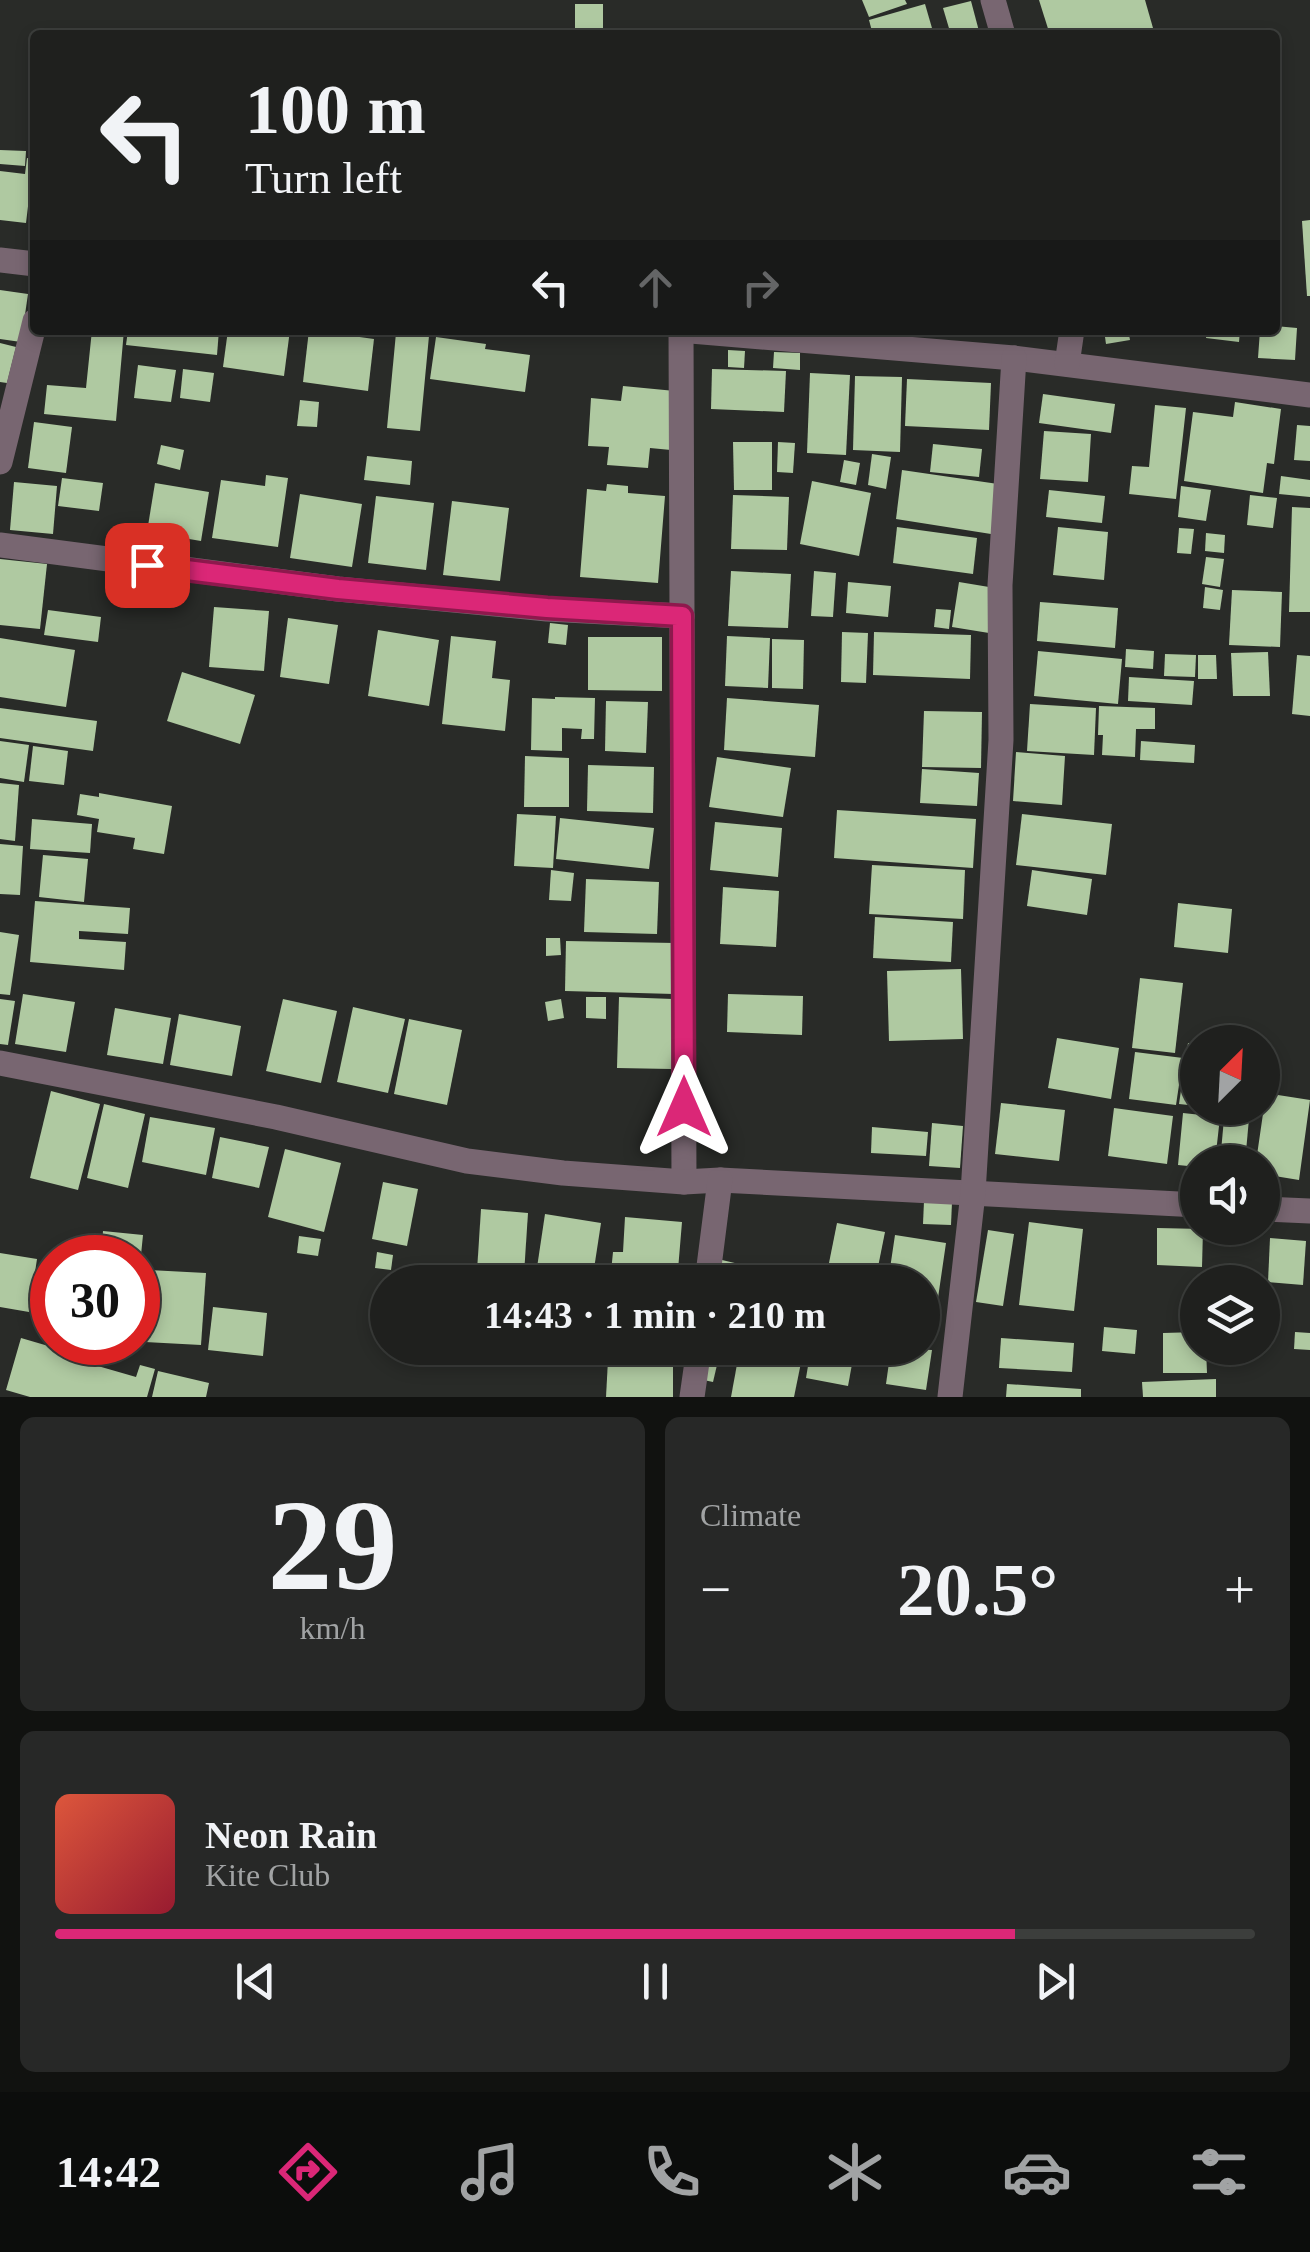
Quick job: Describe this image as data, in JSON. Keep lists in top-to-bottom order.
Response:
{
  "north": "top right",
  "page": {
    "turn": ["100 m", "Turn left"],
    "limit": "30",
    "trip": "14:43 · 1 min · 210 m",
    "tile": [
      ["29", "km/h"],
      "Climate"
    ],
    "heat": ["−", "20.5°", "+"],
    "song": ["Neon Rain", "Kite Club"],
    "tabs": "14:42"
  }
}
